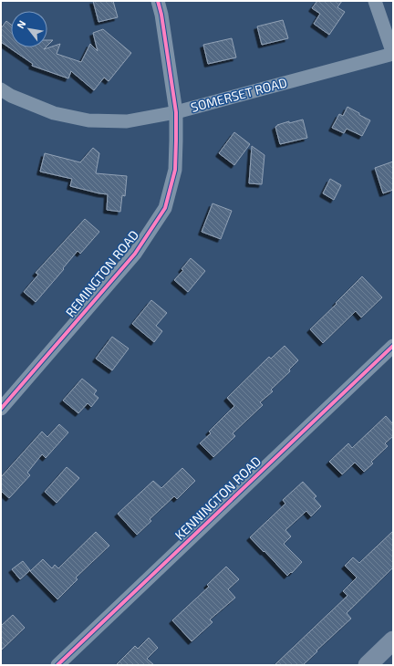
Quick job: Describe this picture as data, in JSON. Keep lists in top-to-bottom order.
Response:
{
  "streets": {
    "street": ["SOMERSET ROAD", "REMINGTON ROAD", "KENNINGTON ROAD"]
  },
  "crossings": [
    ["SOMERSET ROAD", "REMINGTON ROAD"]
  ],
  "north": "top left"
}
